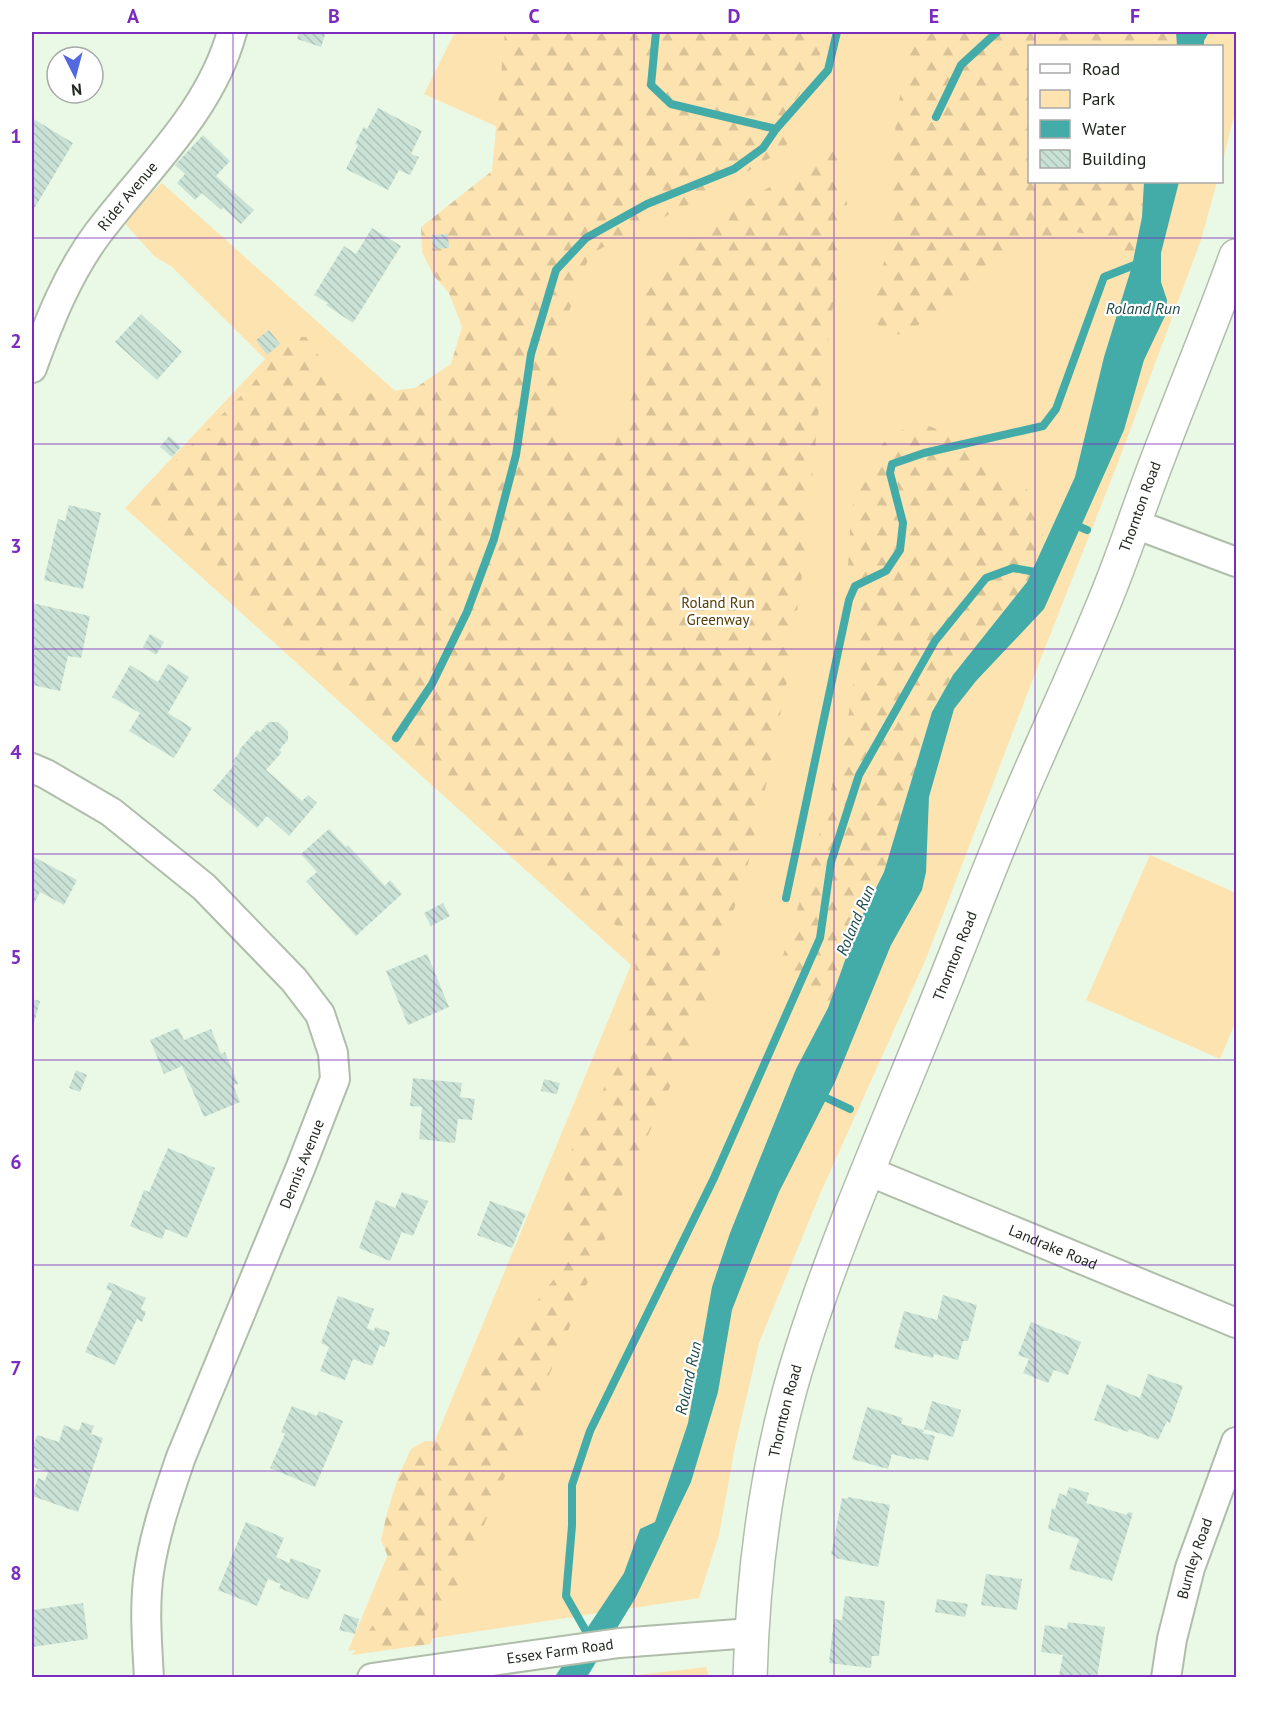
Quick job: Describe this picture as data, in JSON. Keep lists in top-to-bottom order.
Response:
{
  "streets": {
    "street": [
      "Rider Avenue",
      "Thornton Road",
      "Dennis Avenue",
      "Landrake Road",
      "Burnley Road",
      "Essex Farm Road"
    ]
  },
  "crossings": [
    ["Thornton Road", "Landrake Road"],
    ["Thornton Road", "Essex Farm Road"]
  ],
  "water": ["Roland Run"],
  "parks": ["Roland Run Greenway"],
  "legend": [
    "Road",
    "Park",
    "Water",
    "Building"
  ],
  "north": "bottom",
  "grid": {
    "columns": [
      "A",
      "B",
      "C",
      "D",
      "E",
      "F"
    ],
    "rows": [
      "1",
      "2",
      "3",
      "4",
      "5",
      "6",
      "7",
      "8"
    ]
  }
}
